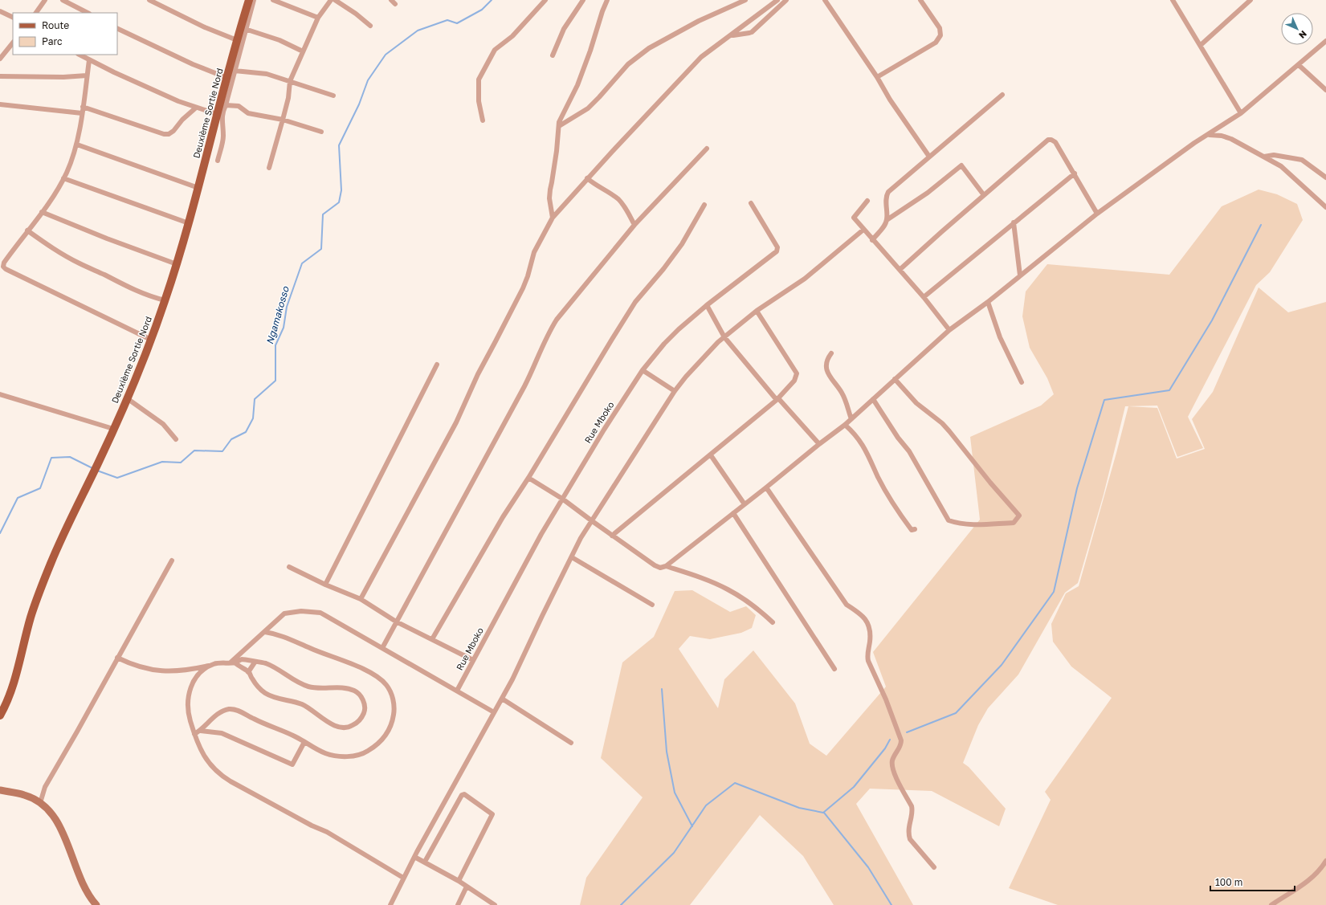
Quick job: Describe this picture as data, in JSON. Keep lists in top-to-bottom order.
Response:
{
  "streets": {
    "main road": ["Deuxième Sortie Nord"],
    "street": ["Rue Mboko"]
  },
  "water": ["Ngamakosso"],
  "legend": ["Route", "Parc"],
  "scale_bar": "100 m",
  "north": "bottom right"
}
